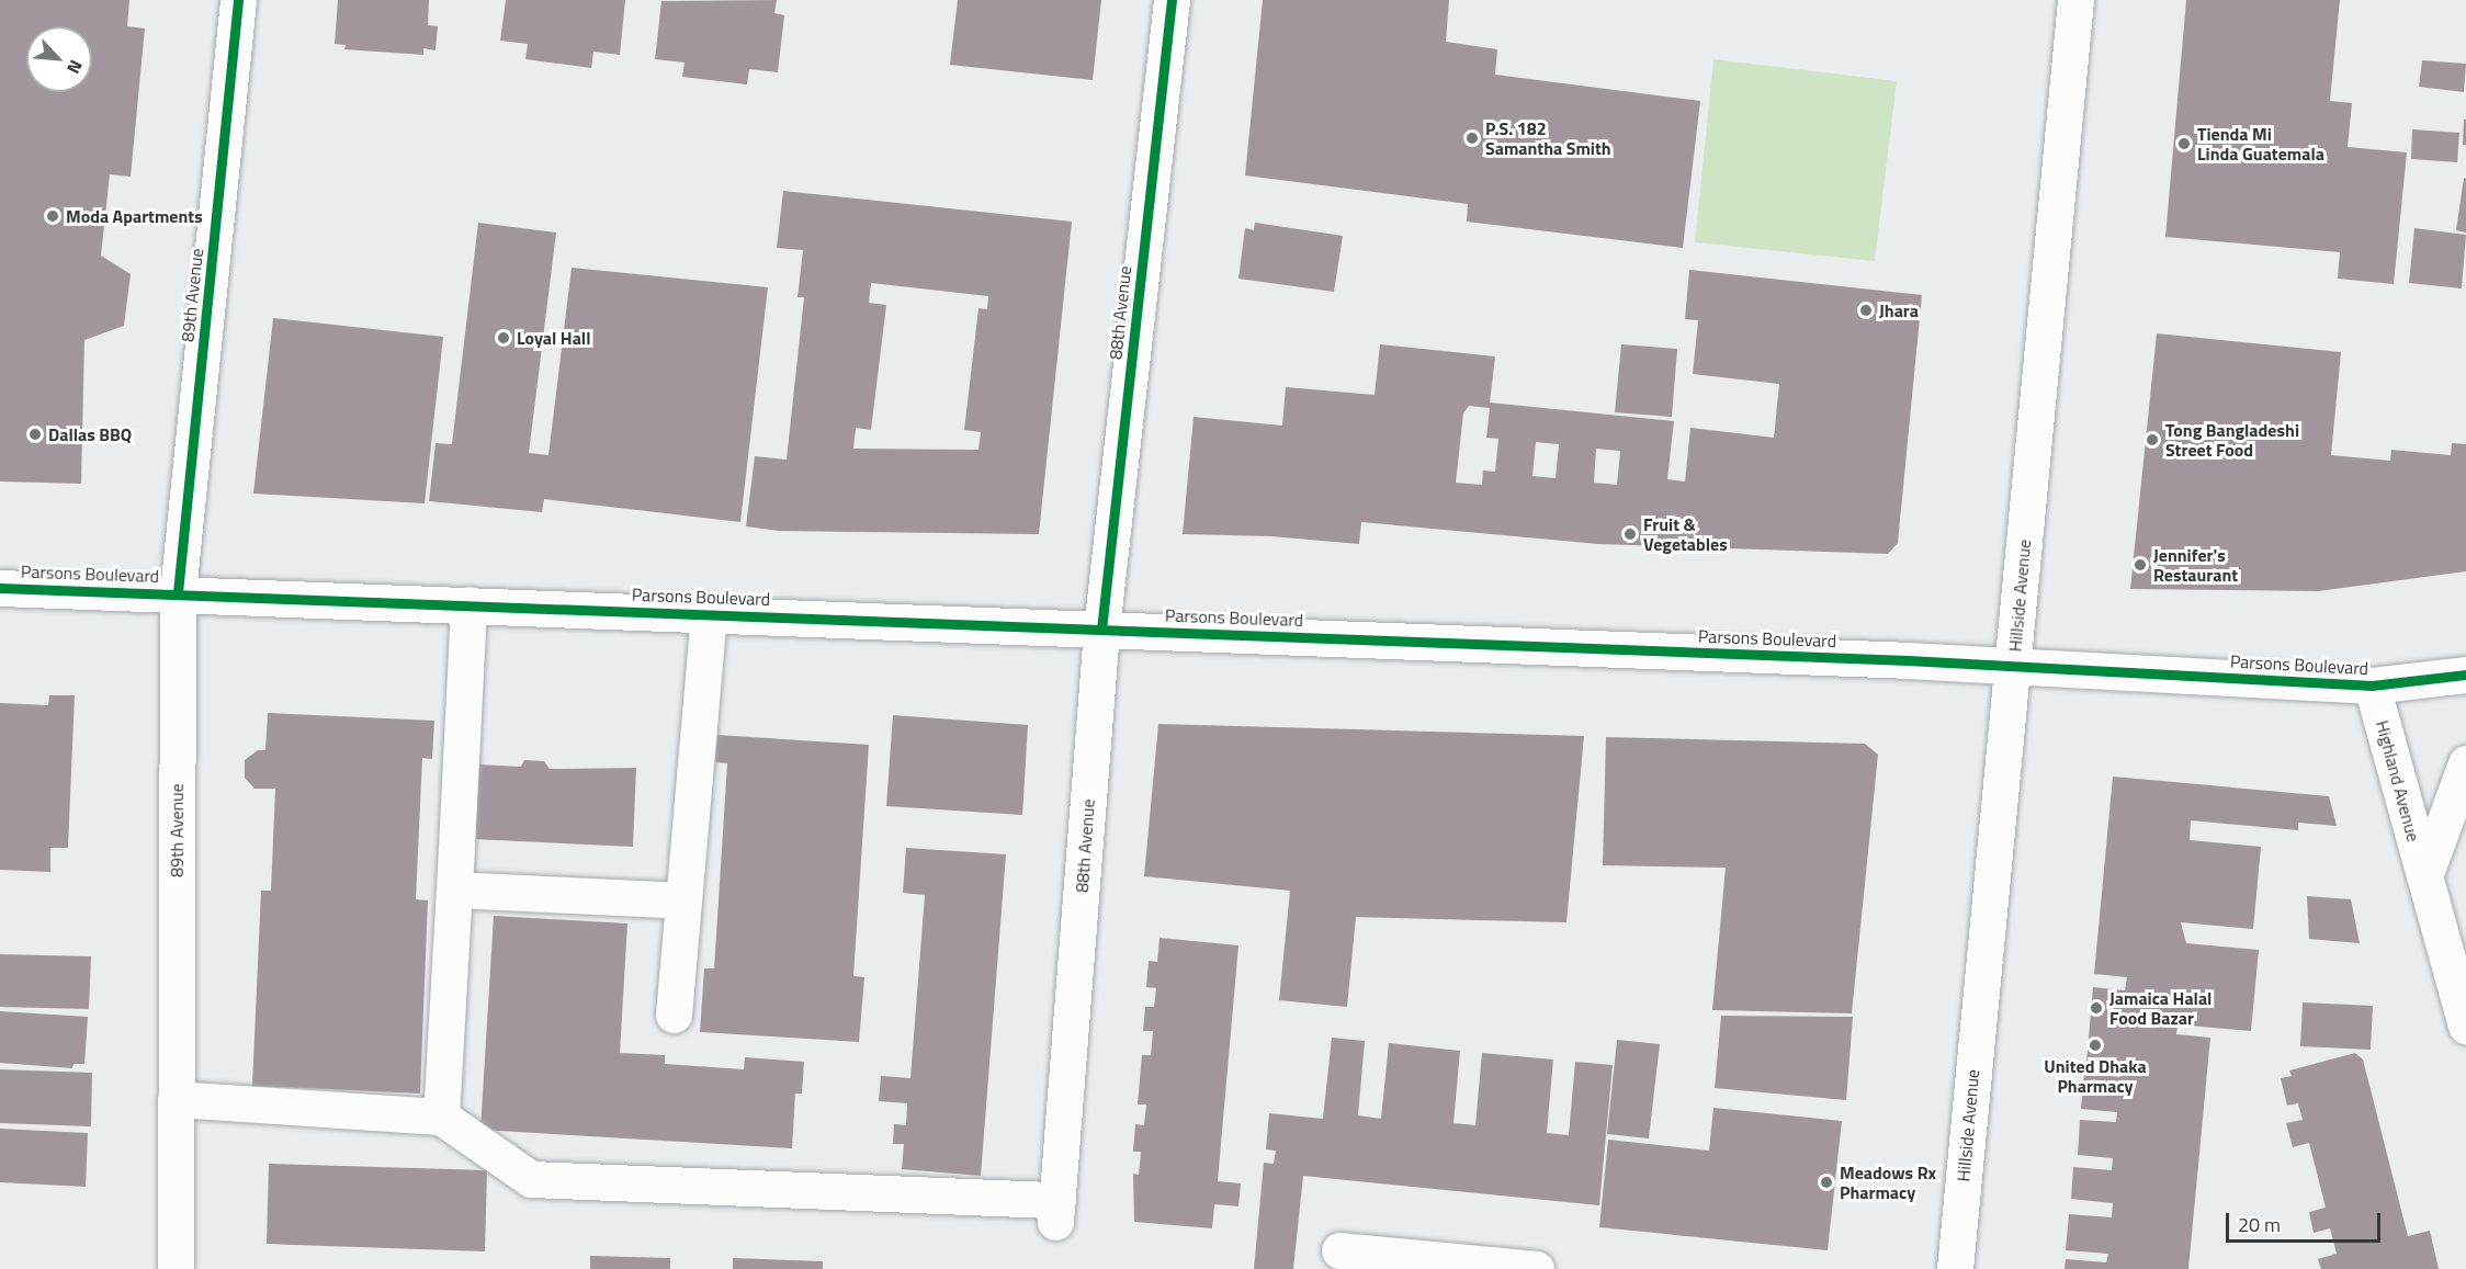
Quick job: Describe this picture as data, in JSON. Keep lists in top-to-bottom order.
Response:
{
  "streets": {
    "street": [
      "89th Avenue",
      "88th Avenue",
      "Parsons Boulevard",
      "Hillside Avenue",
      "Highland Avenue"
    ]
  },
  "crossings": [
    ["89th Avenue", "Parsons Boulevard"],
    ["88th Avenue", "Parsons Boulevard"],
    ["Parsons Boulevard", "Hillside Avenue"],
    ["Parsons Boulevard", "Highland Avenue"]
  ],
  "places": [
    "P.S. 182 Samantha Smith",
    "Tienda Mi Linda Guatemala",
    "Moda Apartments",
    "Jhara",
    "Loyal Hall",
    "Dallas BBQ",
    "Tong Bangladeshi Street Food",
    "Fruit & Vegetables",
    "Jennifer's Restaurant",
    "Jamaica Halal Food Bazar",
    "United Dhaka Pharmacy",
    "Meadows Rx Pharmacy"
  ],
  "scale_bar": "20 m",
  "north": "bottom right"
}
